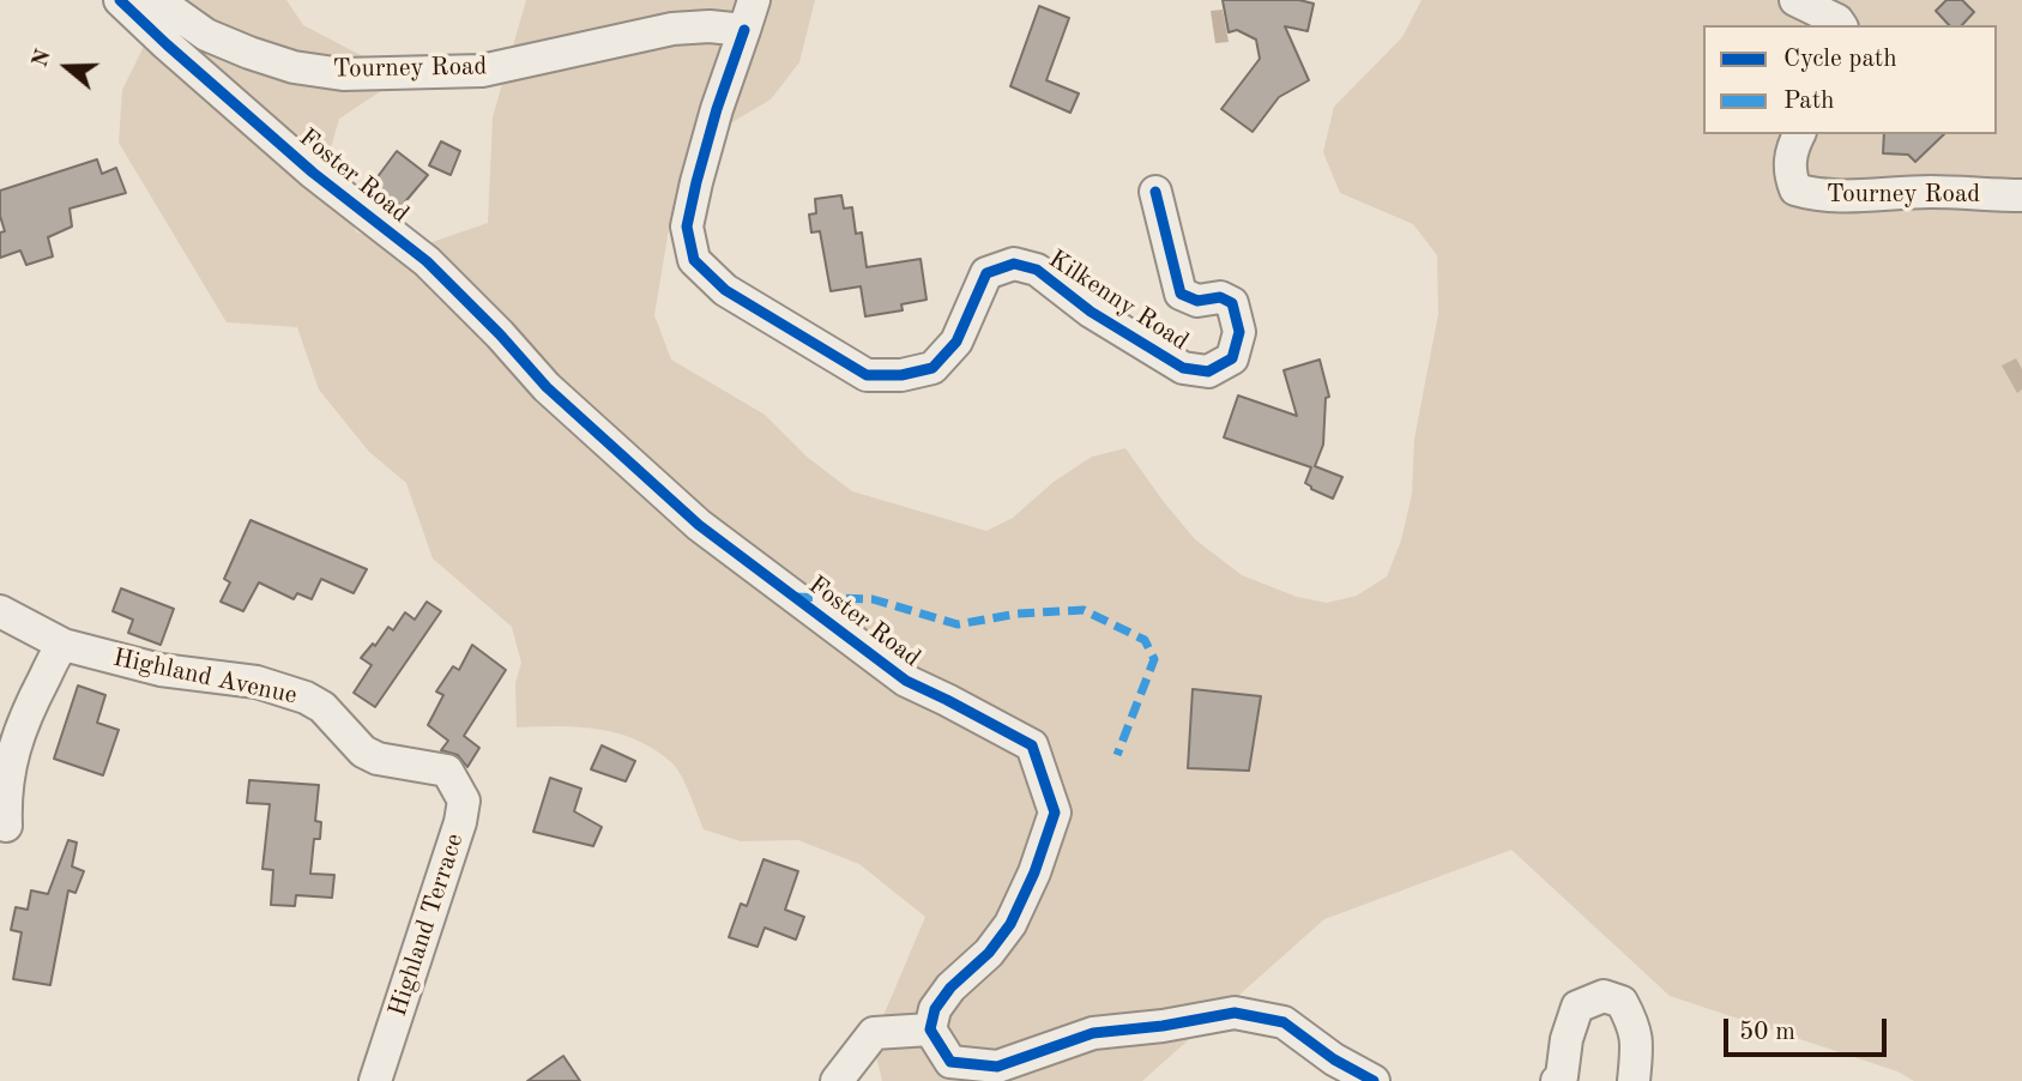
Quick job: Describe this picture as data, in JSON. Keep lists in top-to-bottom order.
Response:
{
  "streets": {
    "street": [
      "Tourney Road",
      "Foster Road",
      "Kilkenny Road",
      "Highland Avenue",
      "Highland Terrace"
    ]
  },
  "crossings": [
    ["Tourney Road", "Kilkenny Road"],
    ["Highland Avenue", "Highland Terrace"]
  ],
  "legend": ["Cycle path", "Path"],
  "scale_bar": "50 m",
  "north": "left"
}
